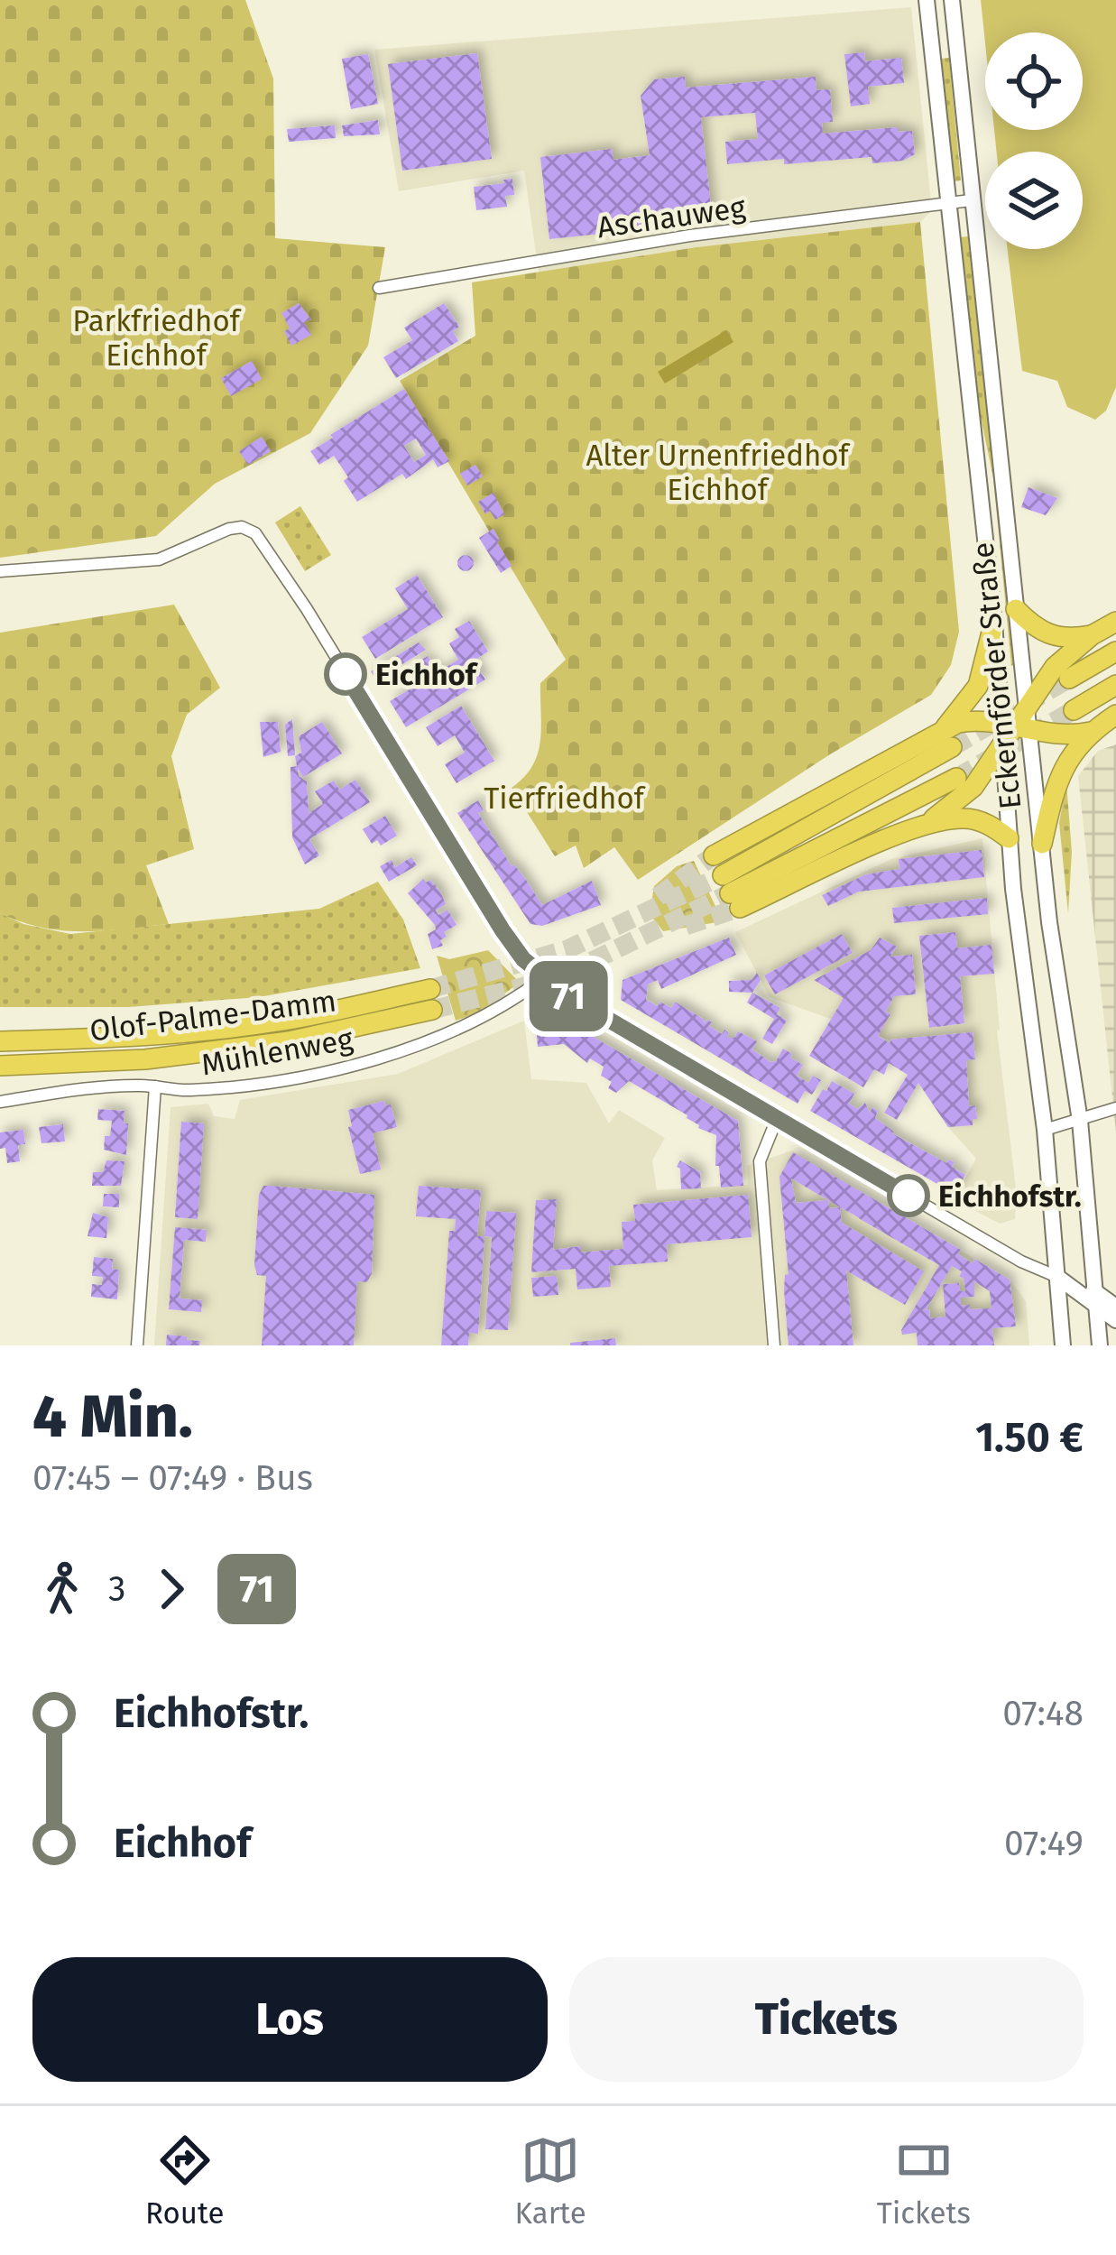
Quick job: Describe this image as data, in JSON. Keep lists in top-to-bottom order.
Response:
{
  "streets": {
    "highway": ["Olof-Palme-Damm"],
    "main road": ["Eckernförder Straße"],
    "street": ["Aschauweg", "Mühlenweg"]
  },
  "crossings": [
    ["Aschauweg", "Eckernförder Straße"]
  ],
  "parks": ["Parkfriedhof Eichhof", "Alter Urnenfriedhof Eichhof", "Tierfriedhof"],
  "places": ["Eichhof", "Eichhofstr."],
  "lines": ["bus line 71"],
  "page": {
    "on_map": "71",
    "heading": ["4 Min.", "07:45 – 07:49 · Bus", "1.50 €"],
    "legs": ["3", "71"],
    "list": [
      {
        "name": "Eichhofstr.",
        "value": "07:48"
      },
      {
        "name": "Eichhof",
        "value": "07:49"
      }
    ],
    "buttons": ["Los", "Tickets"],
    "tabs": ["Route", "Karte", "Tickets"]
  }
}
